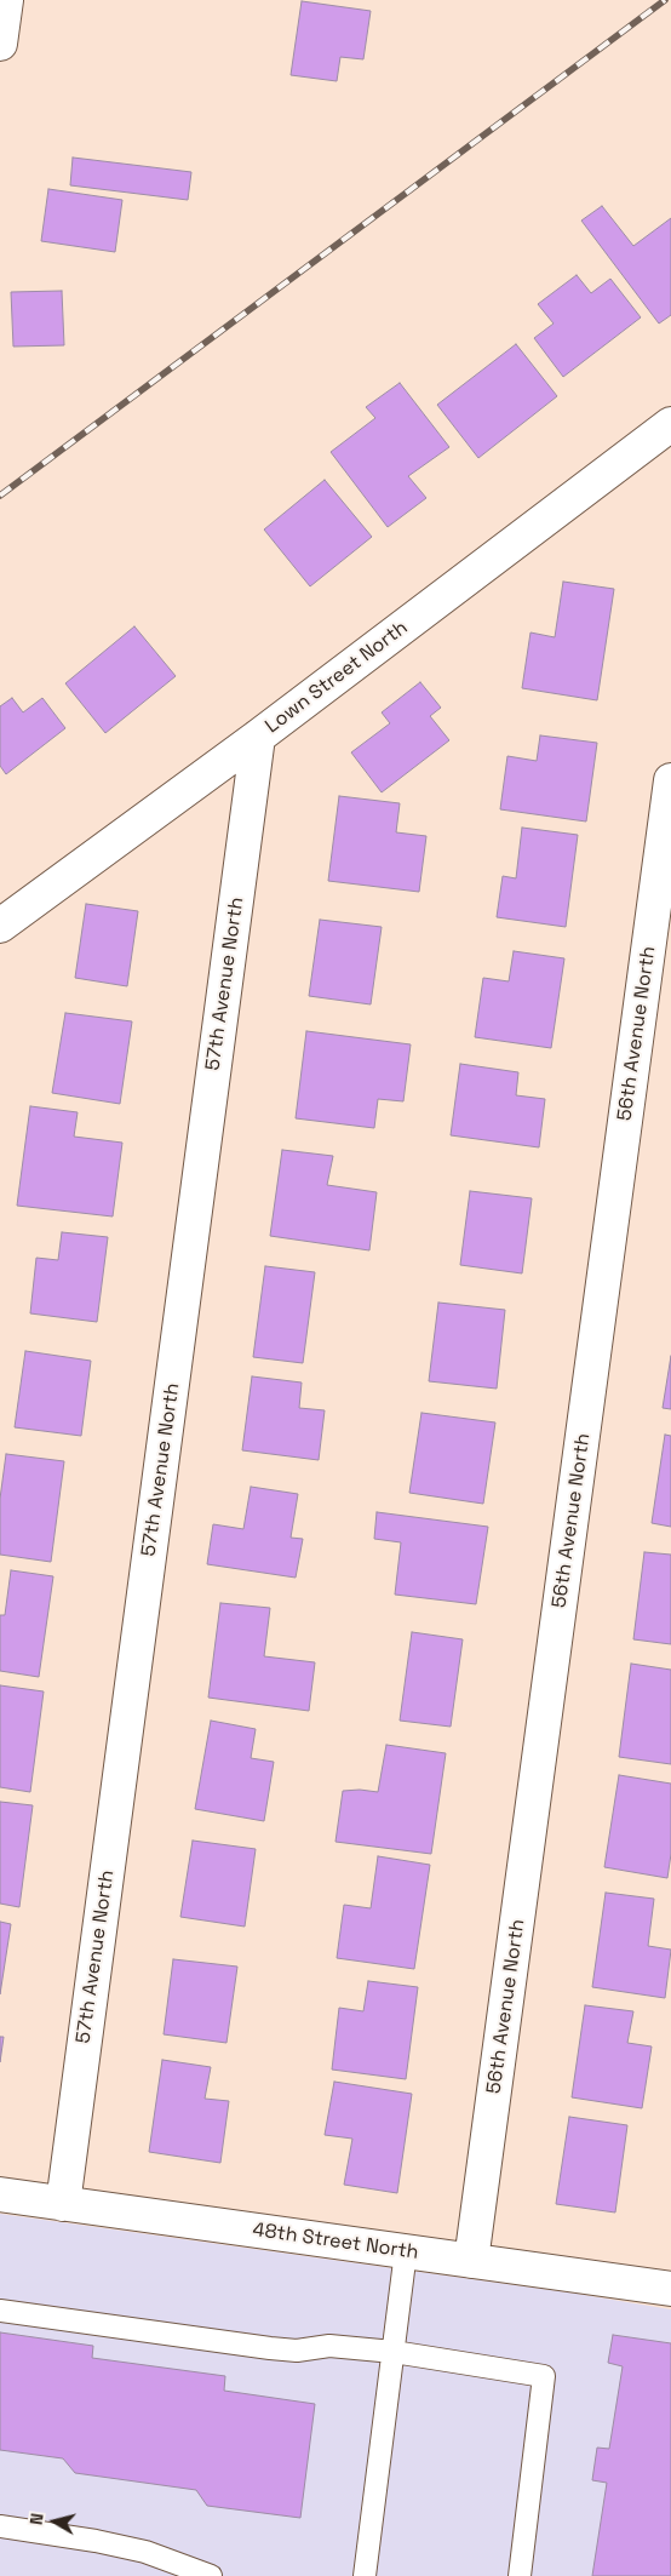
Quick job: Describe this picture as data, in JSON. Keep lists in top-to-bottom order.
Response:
{
  "streets": {
    "street": [
      "Lown Street North",
      "57th Avenue North",
      "56th Avenue North",
      "48th Street North"
    ]
  },
  "crossings": [
    ["Lown Street North", "57th Avenue North"],
    ["57th Avenue North", "48th Street North"],
    ["56th Avenue North", "48th Street North"]
  ],
  "north": "left"
}
